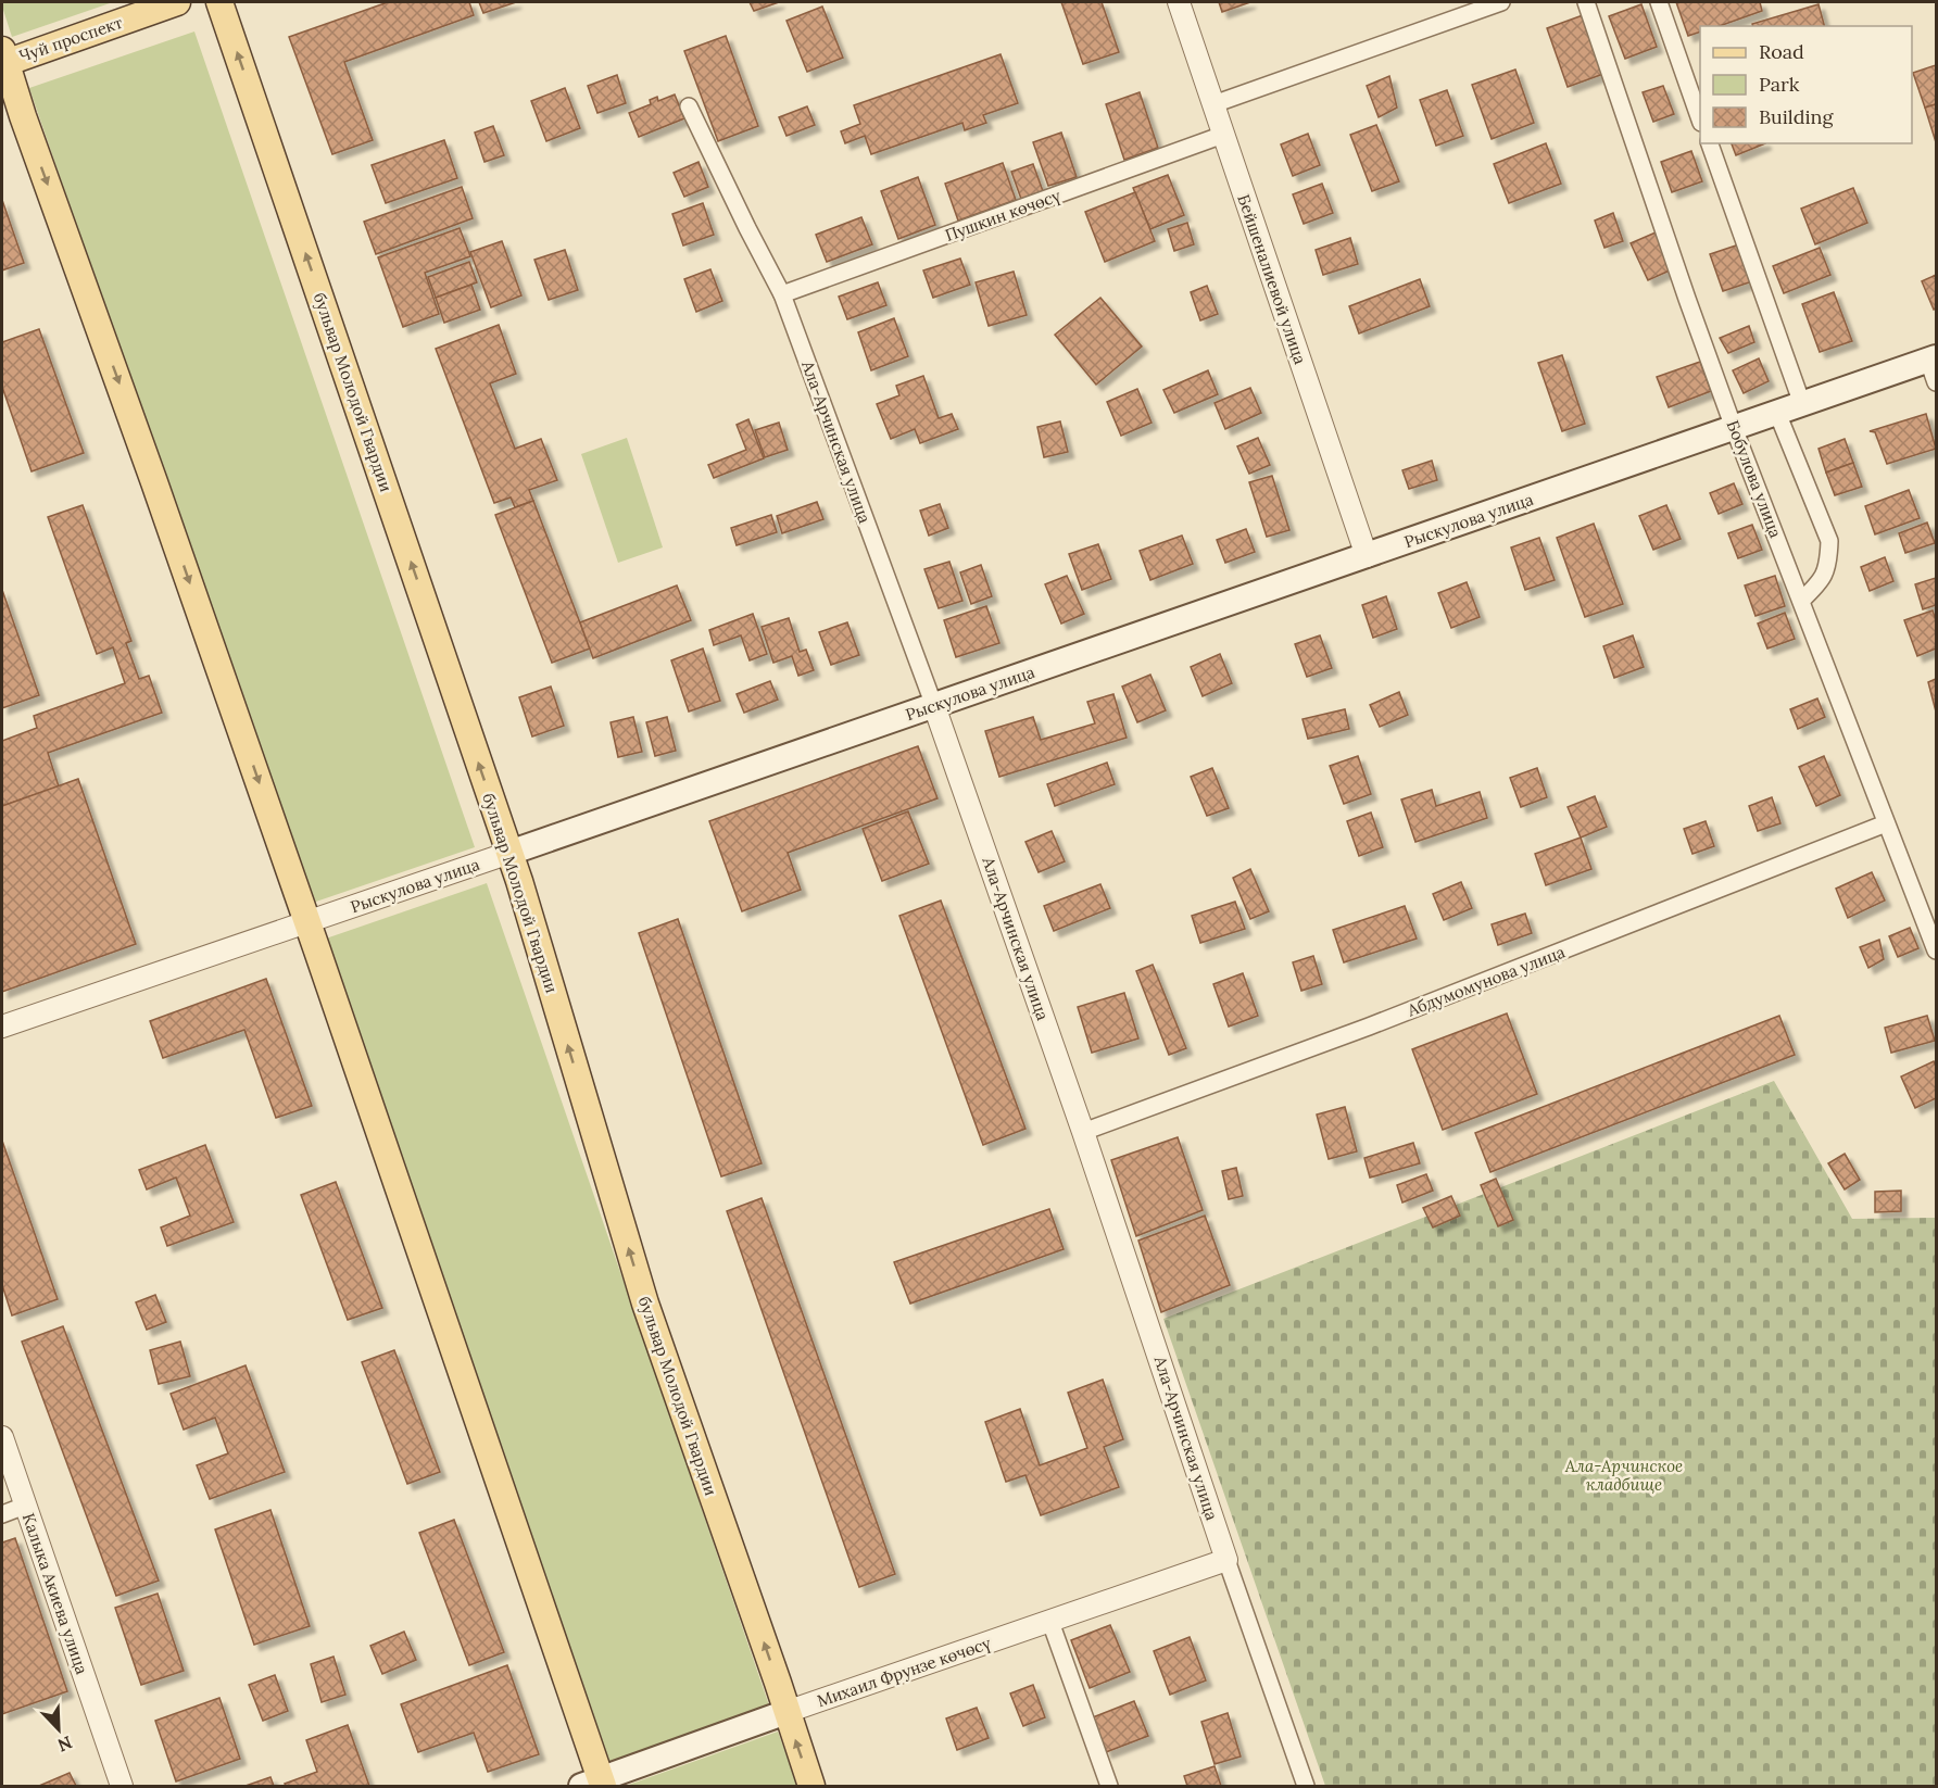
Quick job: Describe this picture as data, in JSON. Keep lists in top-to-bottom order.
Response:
{
  "streets": {
    "main road": [
      "Чуй проспект",
      "бульвар Молодой Гвардии",
      "Рыскулова улица",
      "Михаил Фрунзе көчөсү"
    ],
    "street": [
      "Пушкин көчөсү",
      "Бейшеналиевой улица",
      "Ала-Арчинская улица",
      "Бобулова улица",
      "Абдумомунова улица",
      "Калыка Акиева улица"
    ]
  },
  "crossings": [
    ["Пушкин көчөсү", "Бейшеналиевой улица"],
    ["Пушкин көчөсү", "Ала-Арчинская улица"],
    ["Бейшеналиевой улица", "Рыскулова улица"],
    ["бульвар Молодой Гвардии", "Рыскулова улица"],
    ["бульвар Молодой Гвардии", "Михаил Фрунзе көчөсү"],
    ["Ала-Арчинская улица", "Рыскулова улица"],
    ["Ала-Арчинская улица", "Абдумомунова улица"],
    ["Ала-Арчинская улица", "Михаил Фрунзе көчөсү"],
    ["Бобулова улица", "Рыскулова улица"],
    ["Бобулова улица", "Абдумомунова улица"]
  ],
  "parks": ["Ала-Арчинское кладбище"],
  "legend": ["Road", "Park", "Building"],
  "north": "bottom right"
}
